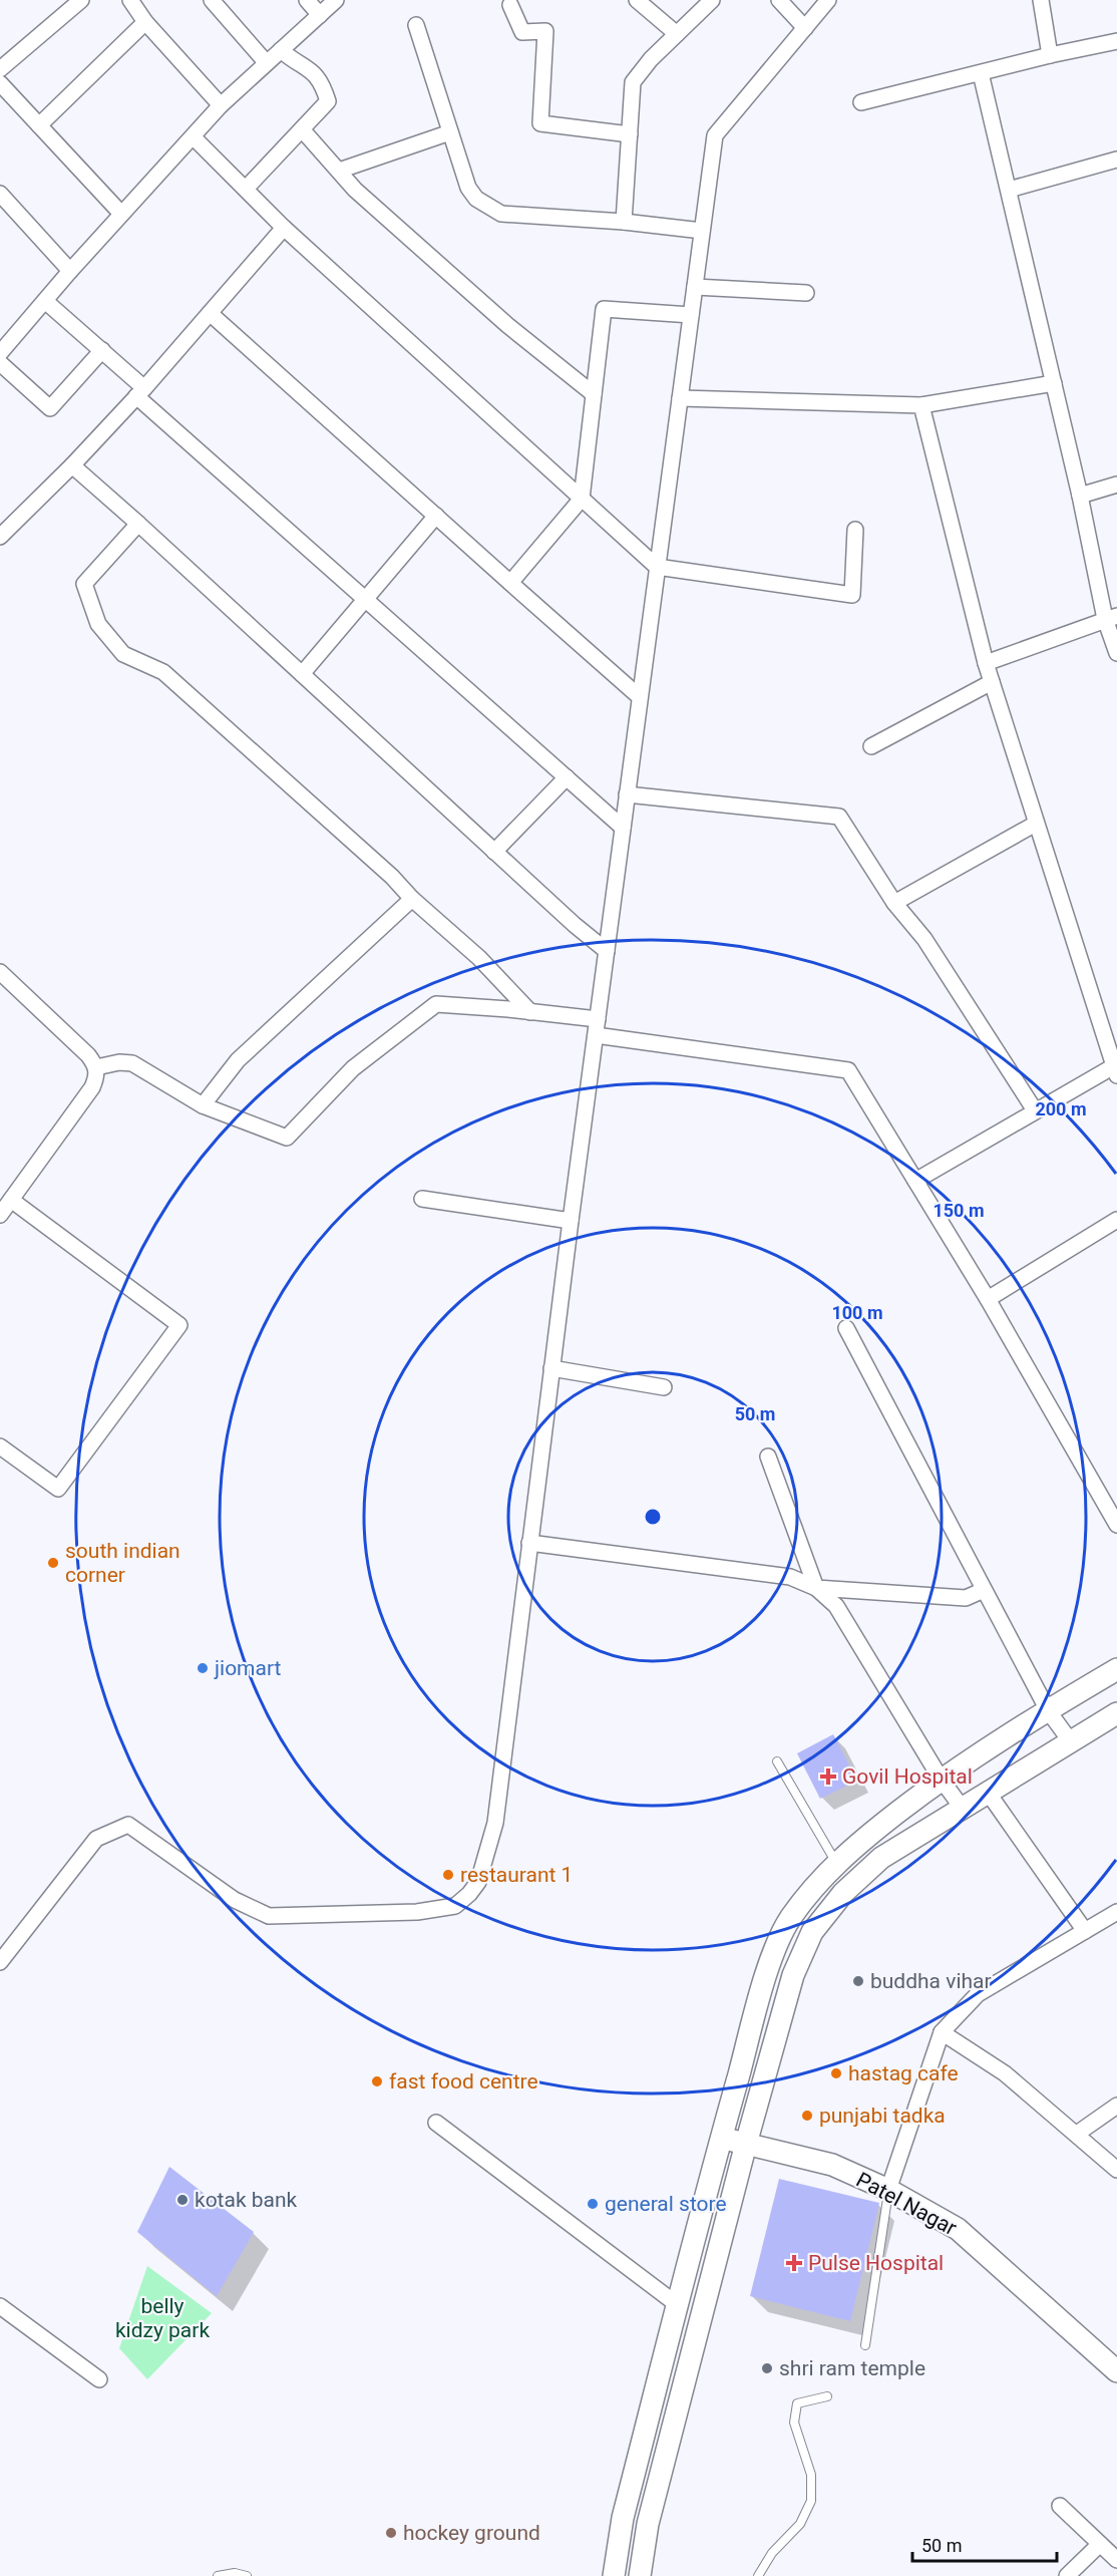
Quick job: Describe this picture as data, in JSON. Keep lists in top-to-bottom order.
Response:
{
  "streets": {
    "main road": ["Patel Nagar"]
  },
  "parks": ["belly kidzy park"],
  "places": {
    "other": [
      "south indian corner",
      "jiomart",
      "restaurant 1",
      "buddha vihar",
      "hastag cafe",
      "fast food centre",
      "punjabi tadka",
      "kotak bank",
      "general store",
      "shri ram temple",
      "hockey ground"
    ],
    "health": ["Govil Hospital", "Pulse Hospital"]
  },
  "scale_bar": "50 m",
  "rings": [
    "200 m",
    "150 m",
    "100 m",
    "50 m"
  ]
}
